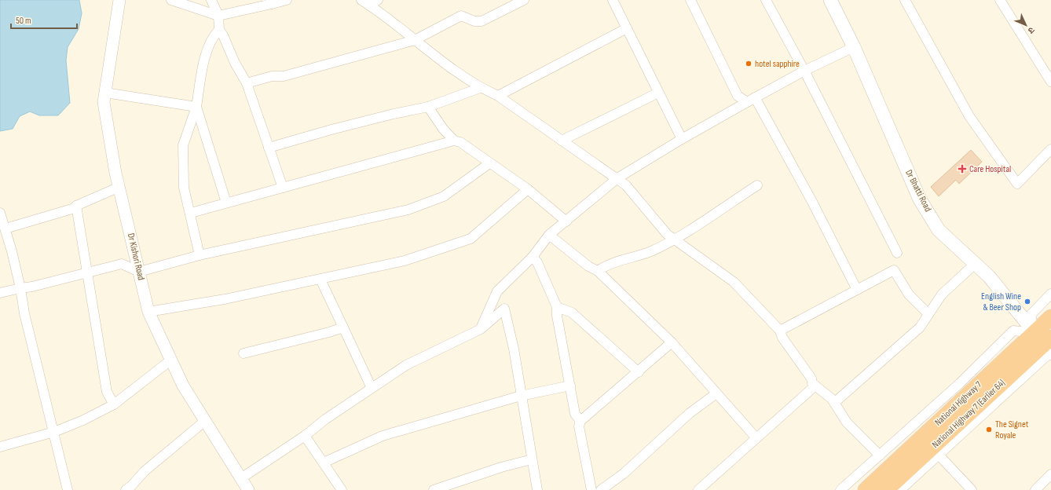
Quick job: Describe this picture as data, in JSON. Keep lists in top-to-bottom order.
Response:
{
  "streets": {
    "highway": ["National Highway 7", "National Highway 7 (Earlier 64)"],
    "main road": ["Dr Bhatti Road"],
    "street": ["Dr Kishori Road"]
  },
  "crossings": [
    ["Dr Bhatti Road", "National Highway 7"],
    ["Dr Bhatti Road", "National Highway 7 (Earlier 64)"],
    ["National Highway 7", "National Highway 7 (Earlier 64)"]
  ],
  "places": {
    "other": ["hotel sapphire", "English Wine & Beer Shop", "The Signet Royale"],
    "health": ["Care Hospital"]
  },
  "scale_bar": "50 m",
  "north": "bottom right"
}
